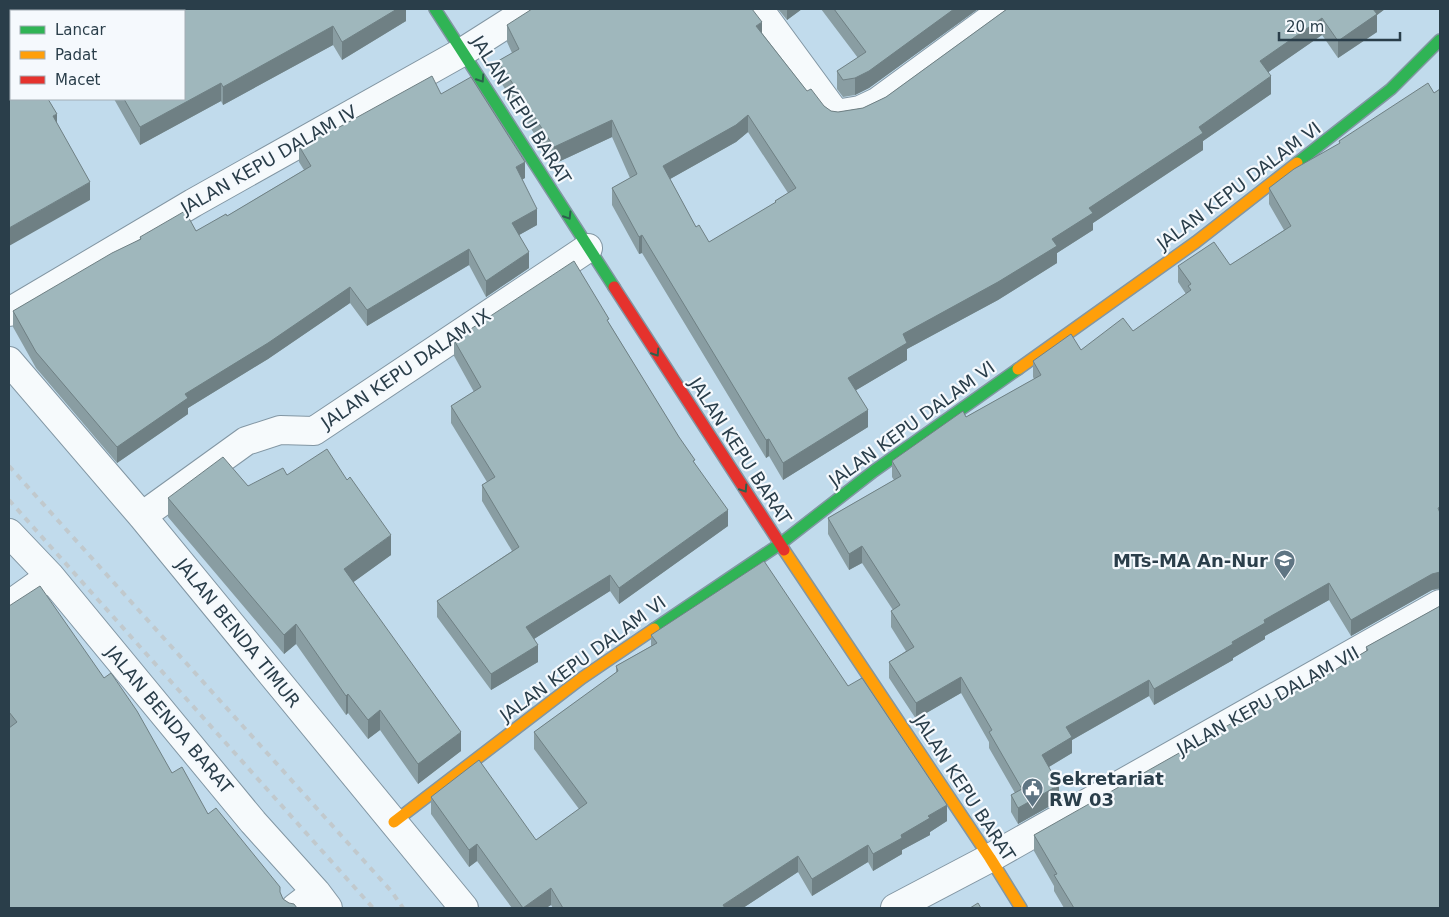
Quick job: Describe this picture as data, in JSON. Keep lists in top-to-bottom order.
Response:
{
  "streets": {
    "street": [
      "JALAN KEPU BARAT",
      "JALAN KEPU DALAM IV",
      "JALAN KEPU DALAM VI",
      "JALAN KEPU DALAM IX",
      "JALAN BENDA TIMUR",
      "JALAN KEPU DALAM VII",
      "JALAN BENDA BARAT"
    ]
  },
  "crossings": [
    ["JALAN KEPU BARAT", "JALAN KEPU DALAM IV"],
    ["JALAN KEPU BARAT", "JALAN KEPU DALAM VI"],
    ["JALAN KEPU BARAT", "JALAN KEPU DALAM IX"],
    ["JALAN KEPU BARAT", "JALAN KEPU DALAM VII"],
    ["JALAN KEPU DALAM VI", "JALAN BENDA TIMUR"],
    ["JALAN KEPU DALAM IX", "JALAN BENDA TIMUR"]
  ],
  "one_way": ["JALAN KEPU BARAT"],
  "places": {
    "school or university": ["MTs-MA An-Nur"],
    "public building": ["Sekretariat RW 03"]
  },
  "legend": ["Lancar", "Padat", "Macet"],
  "scale_bar": "20 m"
}
